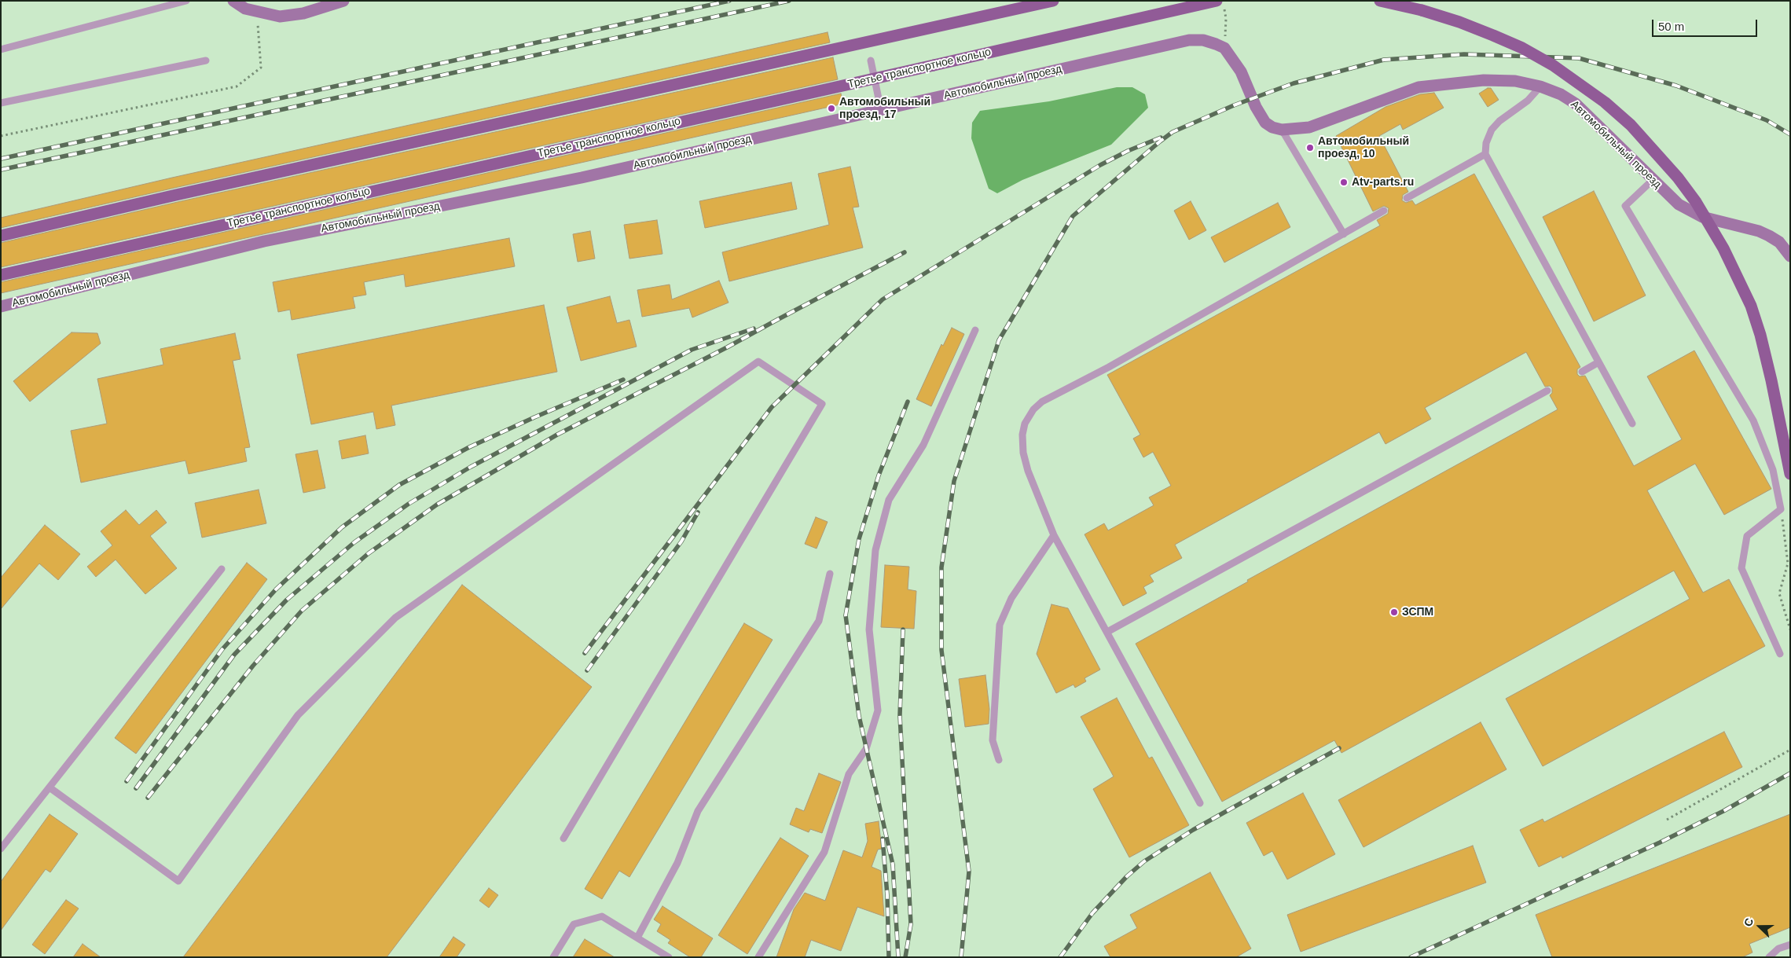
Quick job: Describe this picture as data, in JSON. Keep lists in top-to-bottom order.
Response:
{
  "streets": {
    "main road": ["Третье транспортное кольцо"],
    "street": ["Автомобильный проезд"]
  },
  "places": [
    "Автомобильный проезд, 17",
    "Автомобильный проезд, 10",
    "Atv-parts.ru",
    "ЗСПМ"
  ],
  "scale_bar": "50 m",
  "north": "left"
}
